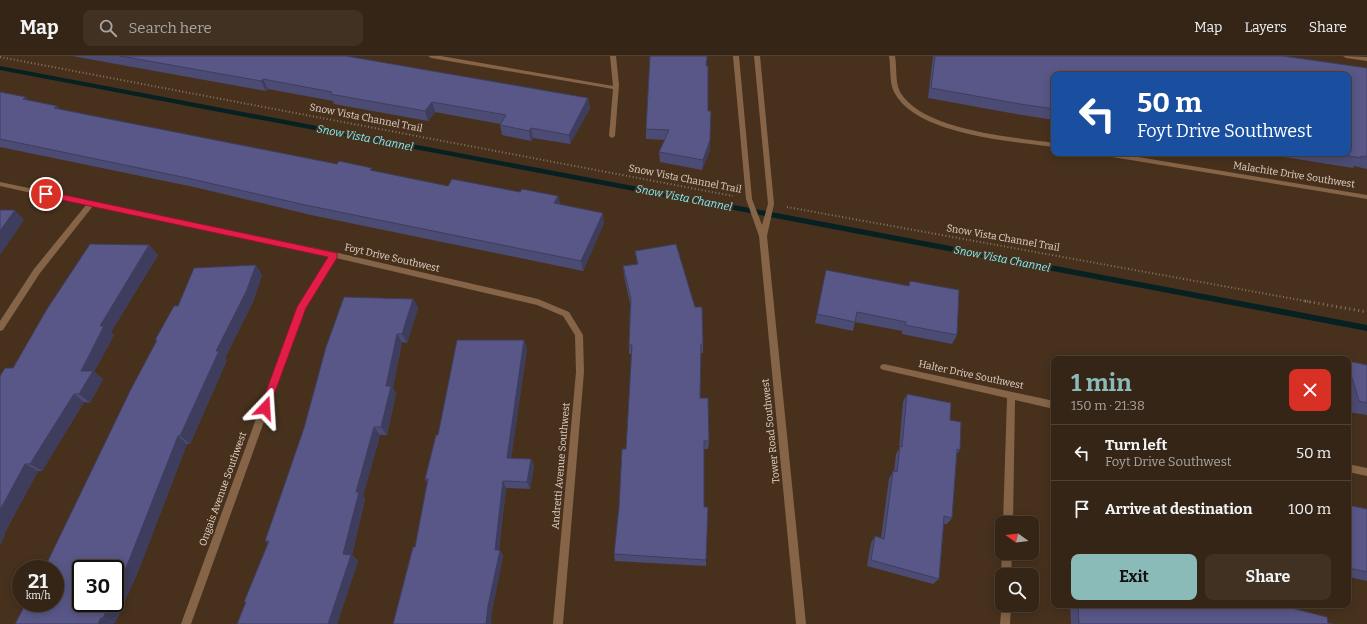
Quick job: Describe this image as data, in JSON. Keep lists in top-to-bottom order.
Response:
{
  "streets": {
    "street": [
      "Malachite Drive Southwest",
      "Foyt Drive Southwest",
      "Halter Drive Southwest",
      "Tower Road Southwest",
      "Andretti Avenue Southwest",
      "Ongais Avenue Southwest"
    ],
    "path": ["Snow Vista Channel Trail"]
  },
  "crossings": [
    ["Snow Vista Channel Trail", "Tower Road Southwest"],
    ["Foyt Drive Southwest", "Andretti Avenue Southwest"],
    ["Foyt Drive Southwest", "Ongais Avenue Southwest"]
  ],
  "water": ["Snow Vista Channel"],
  "north": "left",
  "page": {
    "header": "Map",
    "search": "Search here",
    "nav": ["Map", "Layers", "Share"],
    "turn": ["50 m", "Foyt Drive Southwest"],
    "heading": ["1 min", "150 m · 21:38"],
    "list": [
      {
        "name": "Turn left",
        "note": "Foyt Drive Southwest",
        "value": "50 m"
      },
      {
        "name": "Arrive at destination",
        "value": "100 m"
      }
    ],
    "buttons": ["Exit", "Share"],
    "speed": "21 km/h",
    "limit": "30"
  }
}
